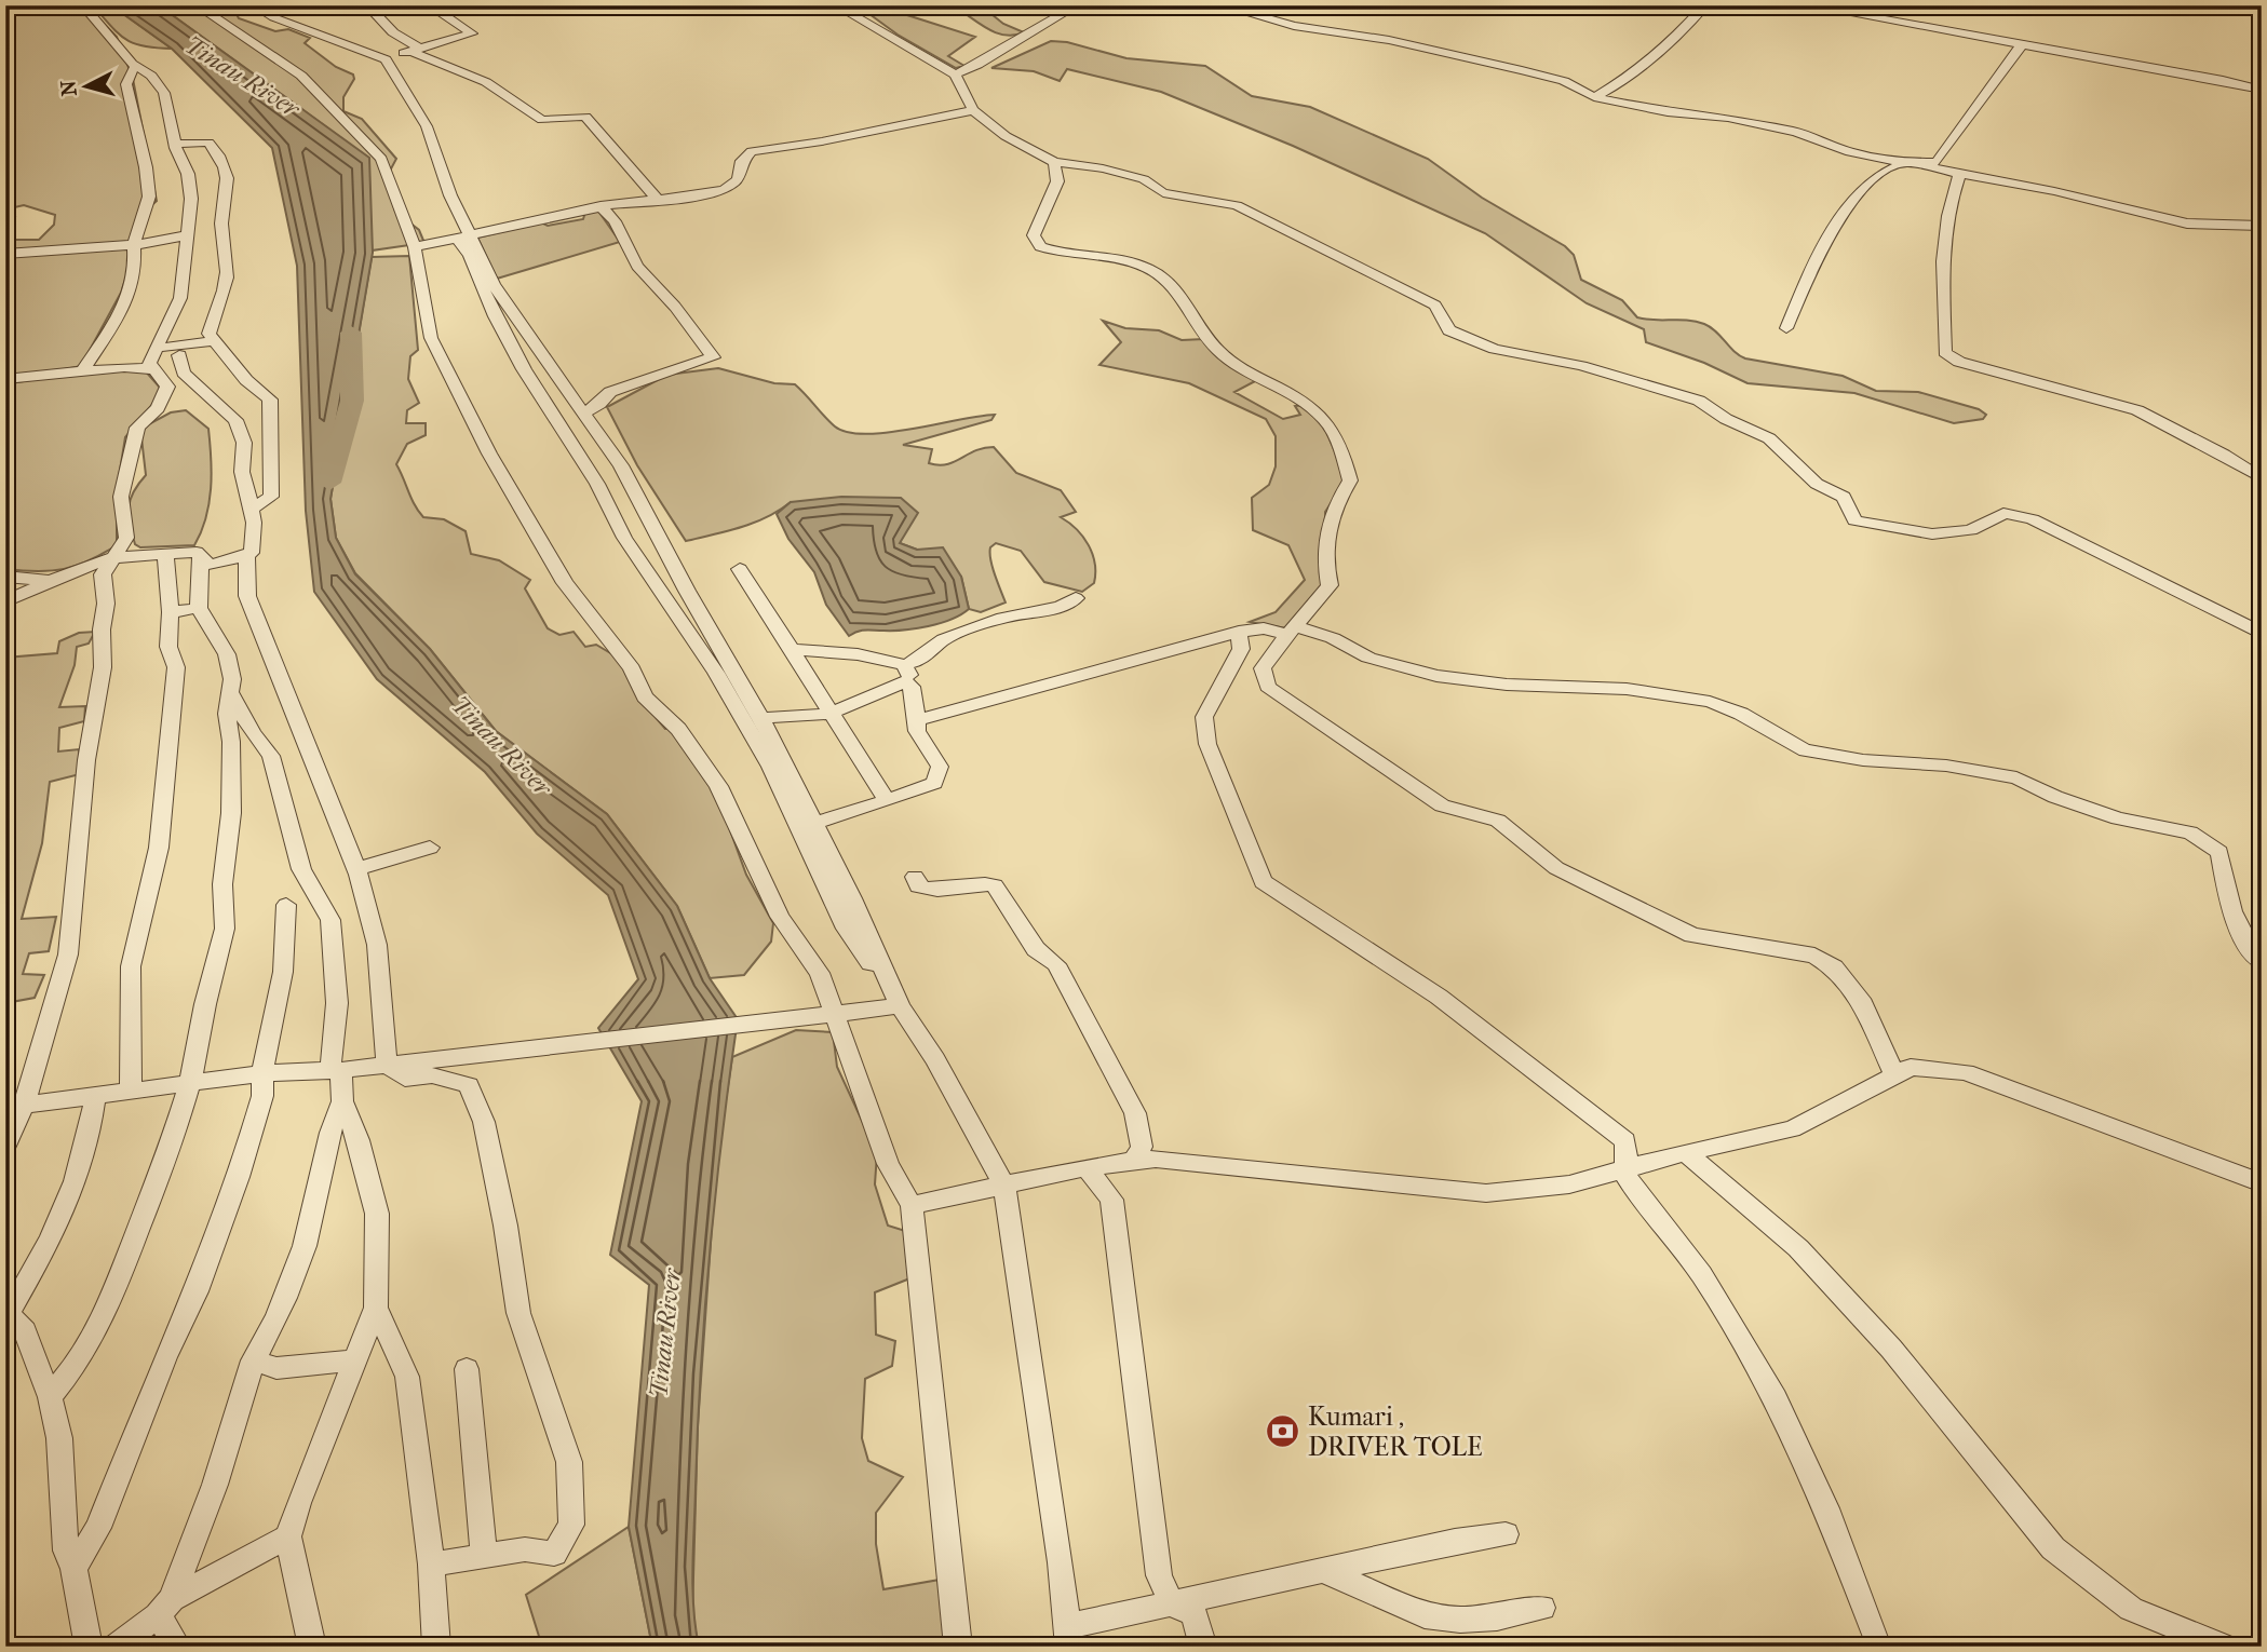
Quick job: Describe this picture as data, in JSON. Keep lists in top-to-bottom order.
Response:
{
  "water": ["Tinau River"],
  "places": {
    "bank": ["Kumari , DRIVER TOLE"]
  },
  "north": "left"
}
